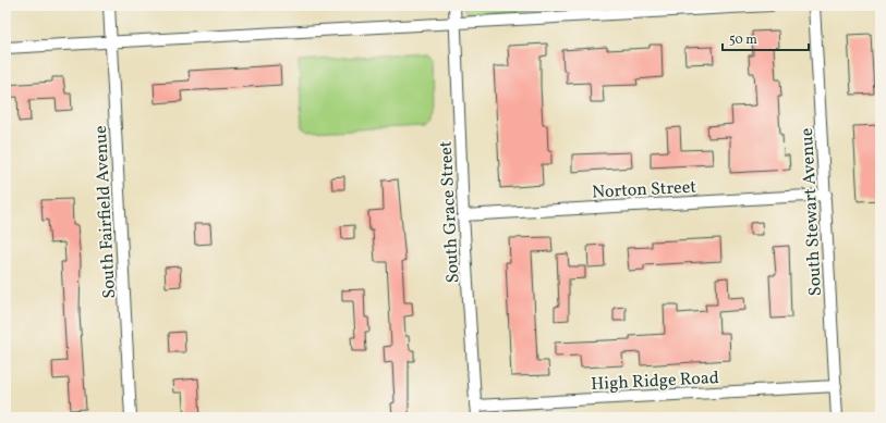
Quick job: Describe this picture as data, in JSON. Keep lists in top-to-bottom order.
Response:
{
  "streets": {
    "street": [
      "Norton Street",
      "South Fairfield Avenue",
      "South Grace Street",
      "South Stewart Avenue",
      "High Ridge Road"
    ]
  },
  "crossings": [
    ["Norton Street", "South Grace Street"],
    ["Norton Street", "South Stewart Avenue"],
    ["South Grace Street", "High Ridge Road"],
    ["South Stewart Avenue", "High Ridge Road"]
  ],
  "scale_bar": "50 m"
}
